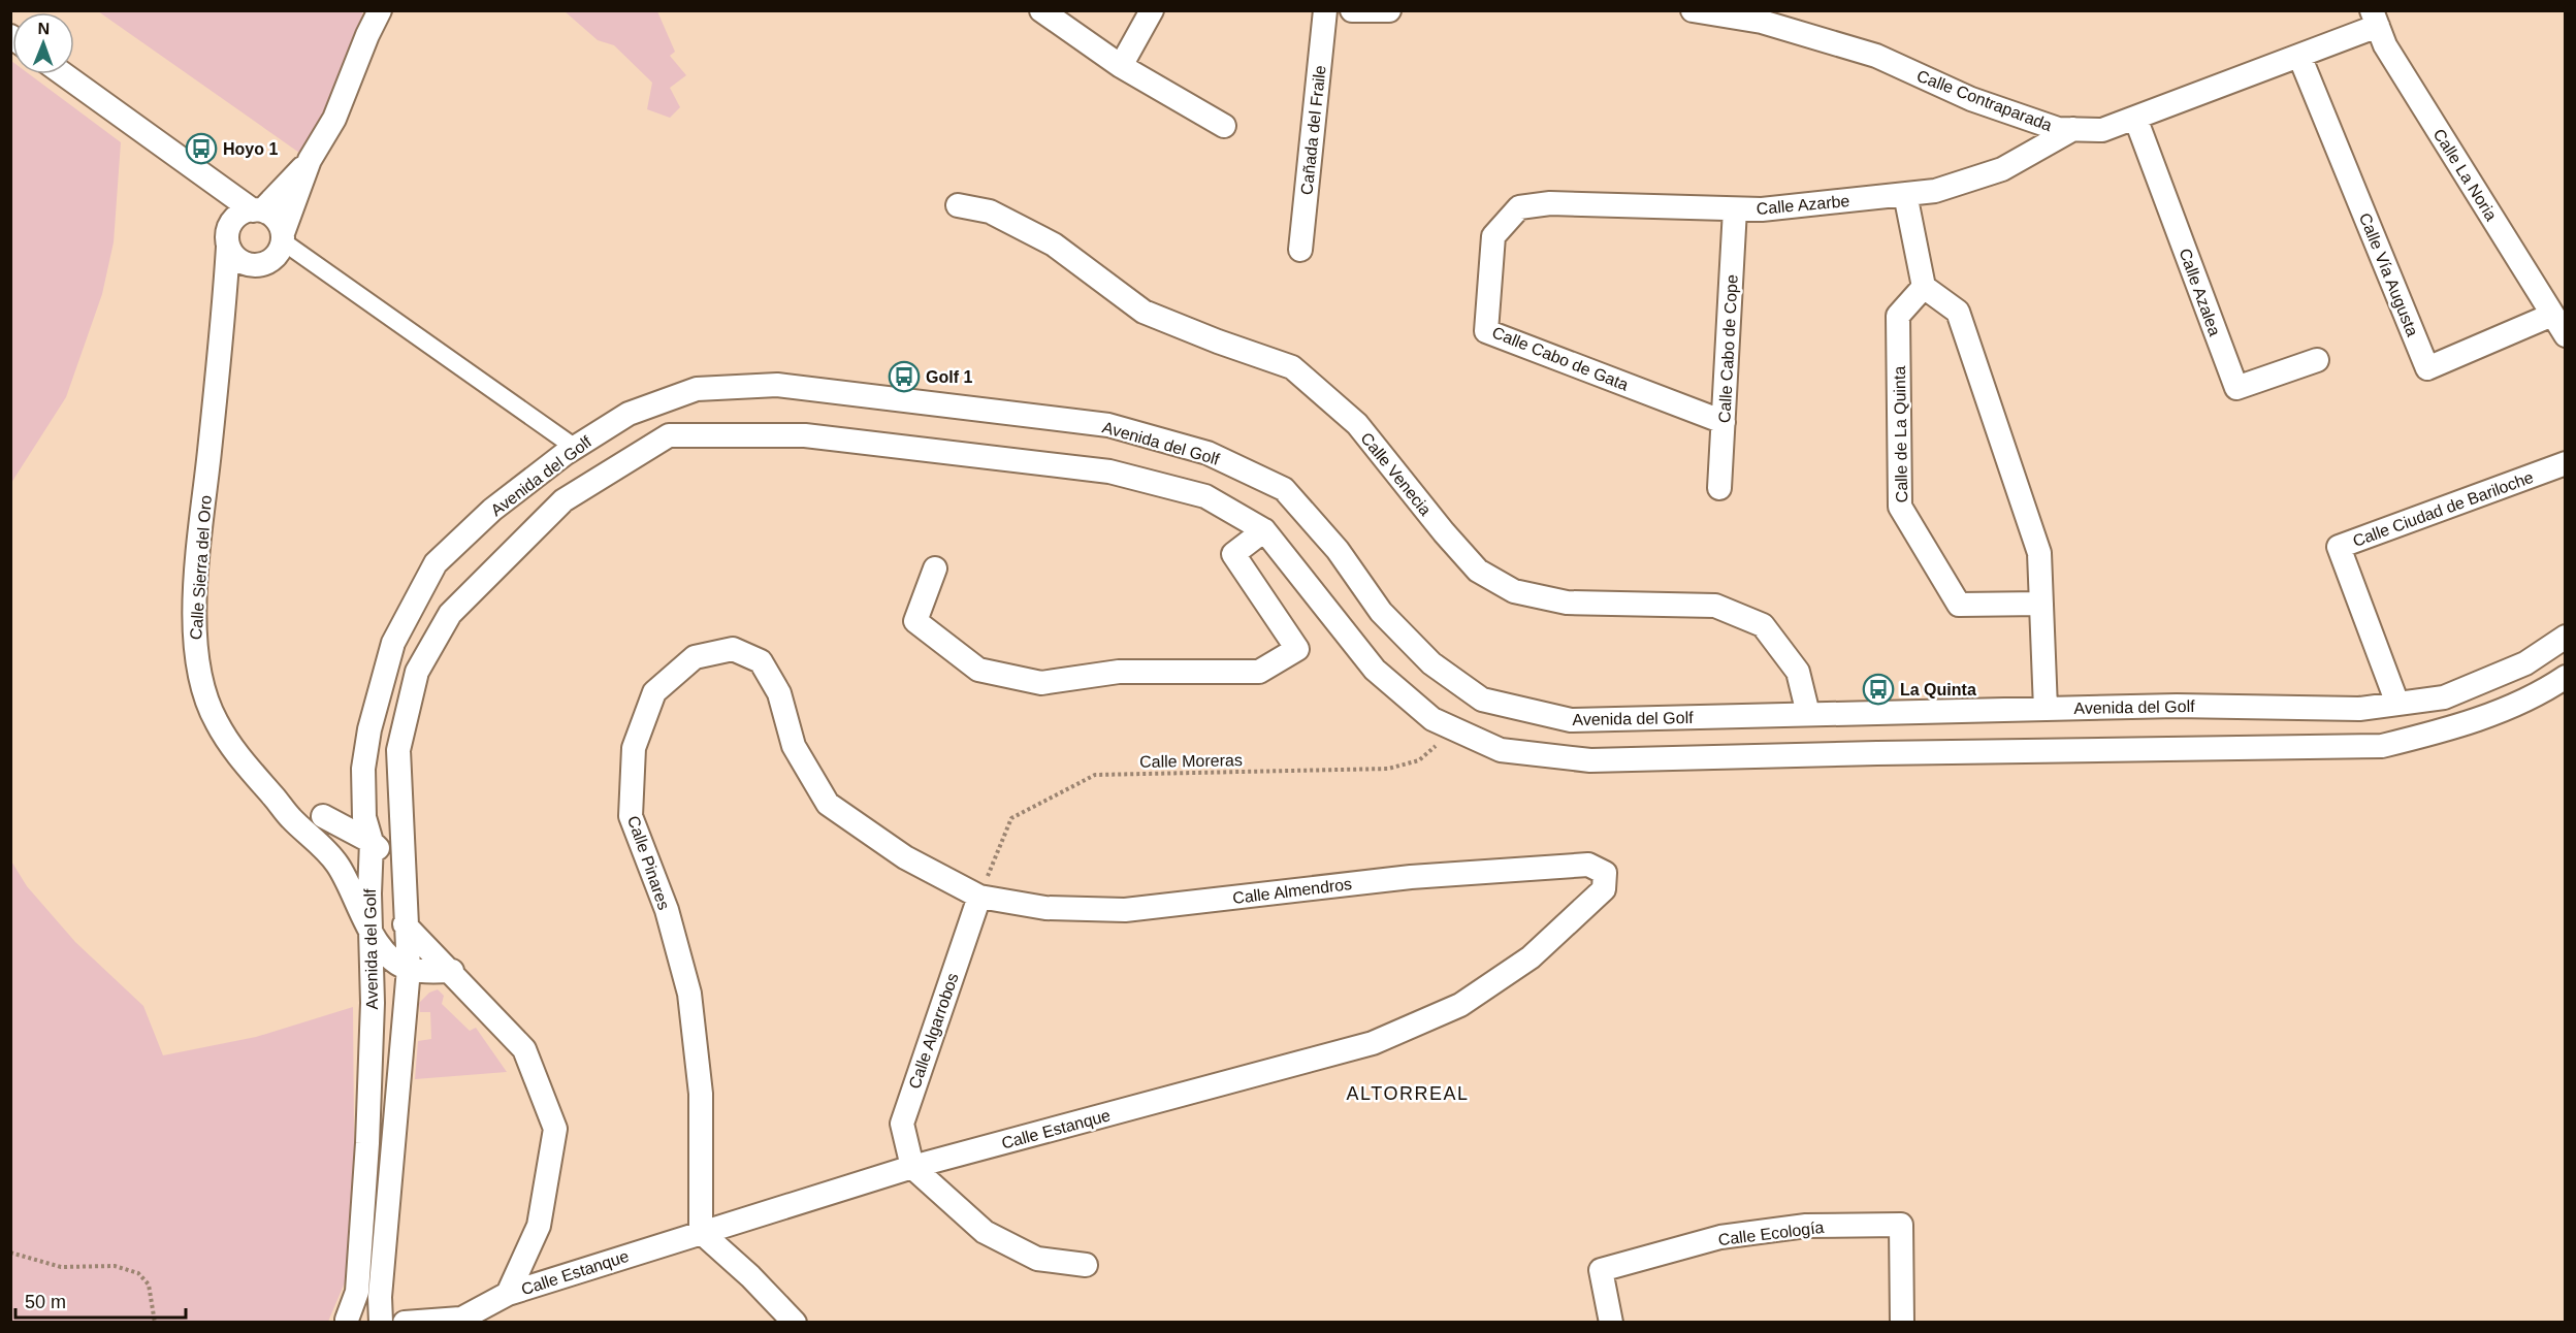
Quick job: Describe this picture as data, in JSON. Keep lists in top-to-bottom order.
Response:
{
  "streets": {
    "street": [
      "Calle Contraparada",
      "Cañada del Fraile",
      "Calle La Noria",
      "Calle Azarbe",
      "Calle Vía Augusta",
      "Calle Azalea",
      "Calle Cabo de Cope",
      "Calle Cabo de Gata",
      "Calle de La Quinta",
      "Avenida del Golf",
      "Calle Venecia",
      "Calle Ciudad de Bariloche",
      "Calle Sierra del Oro",
      "Calle Pinares",
      "Calle Almendros",
      "Calle Algarrobos",
      "Calle Estanque",
      "Calle Ecología"
    ],
    "path": ["Calle Moreras"]
  },
  "crossings": [
    ["Calle Contraparada", "Calle La Noria"],
    ["Calle Contraparada", "Calle Azarbe"],
    ["Calle Contraparada", "Calle Vía Augusta"],
    ["Calle Contraparada", "Calle Azalea"],
    ["Calle La Noria", "Calle Vía Augusta"],
    ["Calle Azarbe", "Calle Cabo de Cope"],
    ["Calle Azarbe", "Calle Cabo de Gata"],
    ["Calle Cabo de Cope", "Calle Cabo de Gata"],
    ["Avenida del Golf", "Calle Venecia"],
    ["Avenida del Golf", "Calle Ciudad de Bariloche"],
    ["Avenida del Golf", "Calle Sierra del Oro"],
    ["Avenida del Golf", "Calle Moreras"],
    ["Calle Moreras", "Calle Pinares"],
    ["Calle Moreras", "Calle Almendros"],
    ["Calle Moreras", "Calle Algarrobos"],
    ["Calle Pinares", "Calle Almendros"],
    ["Calle Pinares", "Calle Algarrobos"],
    ["Calle Pinares", "Calle Estanque"],
    ["Calle Almendros", "Calle Algarrobos"],
    ["Calle Almendros", "Calle Estanque"],
    ["Calle Algarrobos", "Calle Estanque"]
  ],
  "districts": ["ALTORREAL"],
  "places": {
    "bus stop": ["Hoyo 1", "Golf 1", "La Quinta"]
  },
  "scale_bar": "50 m",
  "north": "top"
}
